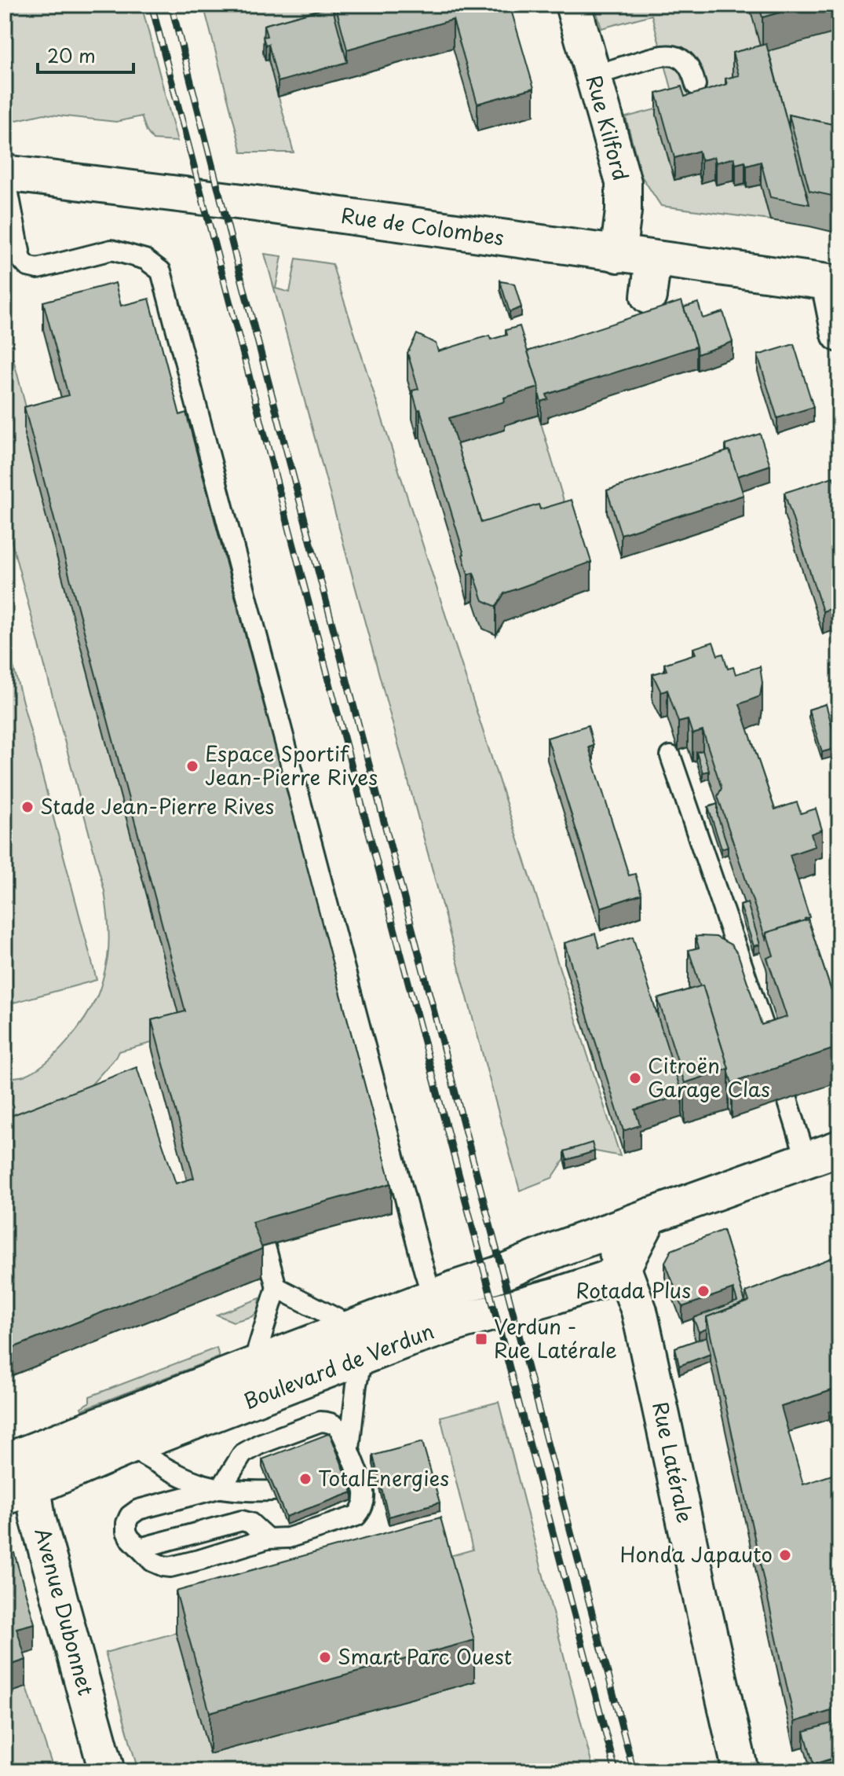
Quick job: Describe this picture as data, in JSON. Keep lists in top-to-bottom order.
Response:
{
  "streets": {
    "main road": [
      "Rue Kilford",
      "Rue de Colombes",
      "Boulevard de Verdun",
      "Rue Latérale",
      "Avenue Dubonnet"
    ]
  },
  "crossings": [
    ["Rue Kilford", "Rue de Colombes"],
    ["Boulevard de Verdun", "Rue Latérale"],
    ["Boulevard de Verdun", "Avenue Dubonnet"]
  ],
  "places": {
    "other": [
      "Espace Sportif Jean-Pierre Rives",
      "Stade Jean-Pierre Rives",
      "Citroën Garage Clas",
      "Rotada Plus",
      "TotalEnergies",
      "Honda Japauto",
      "Smart Parc Ouest"
    ],
    "transit": ["Verdun - Rue Latérale"]
  },
  "scale_bar": "20 m"
}
